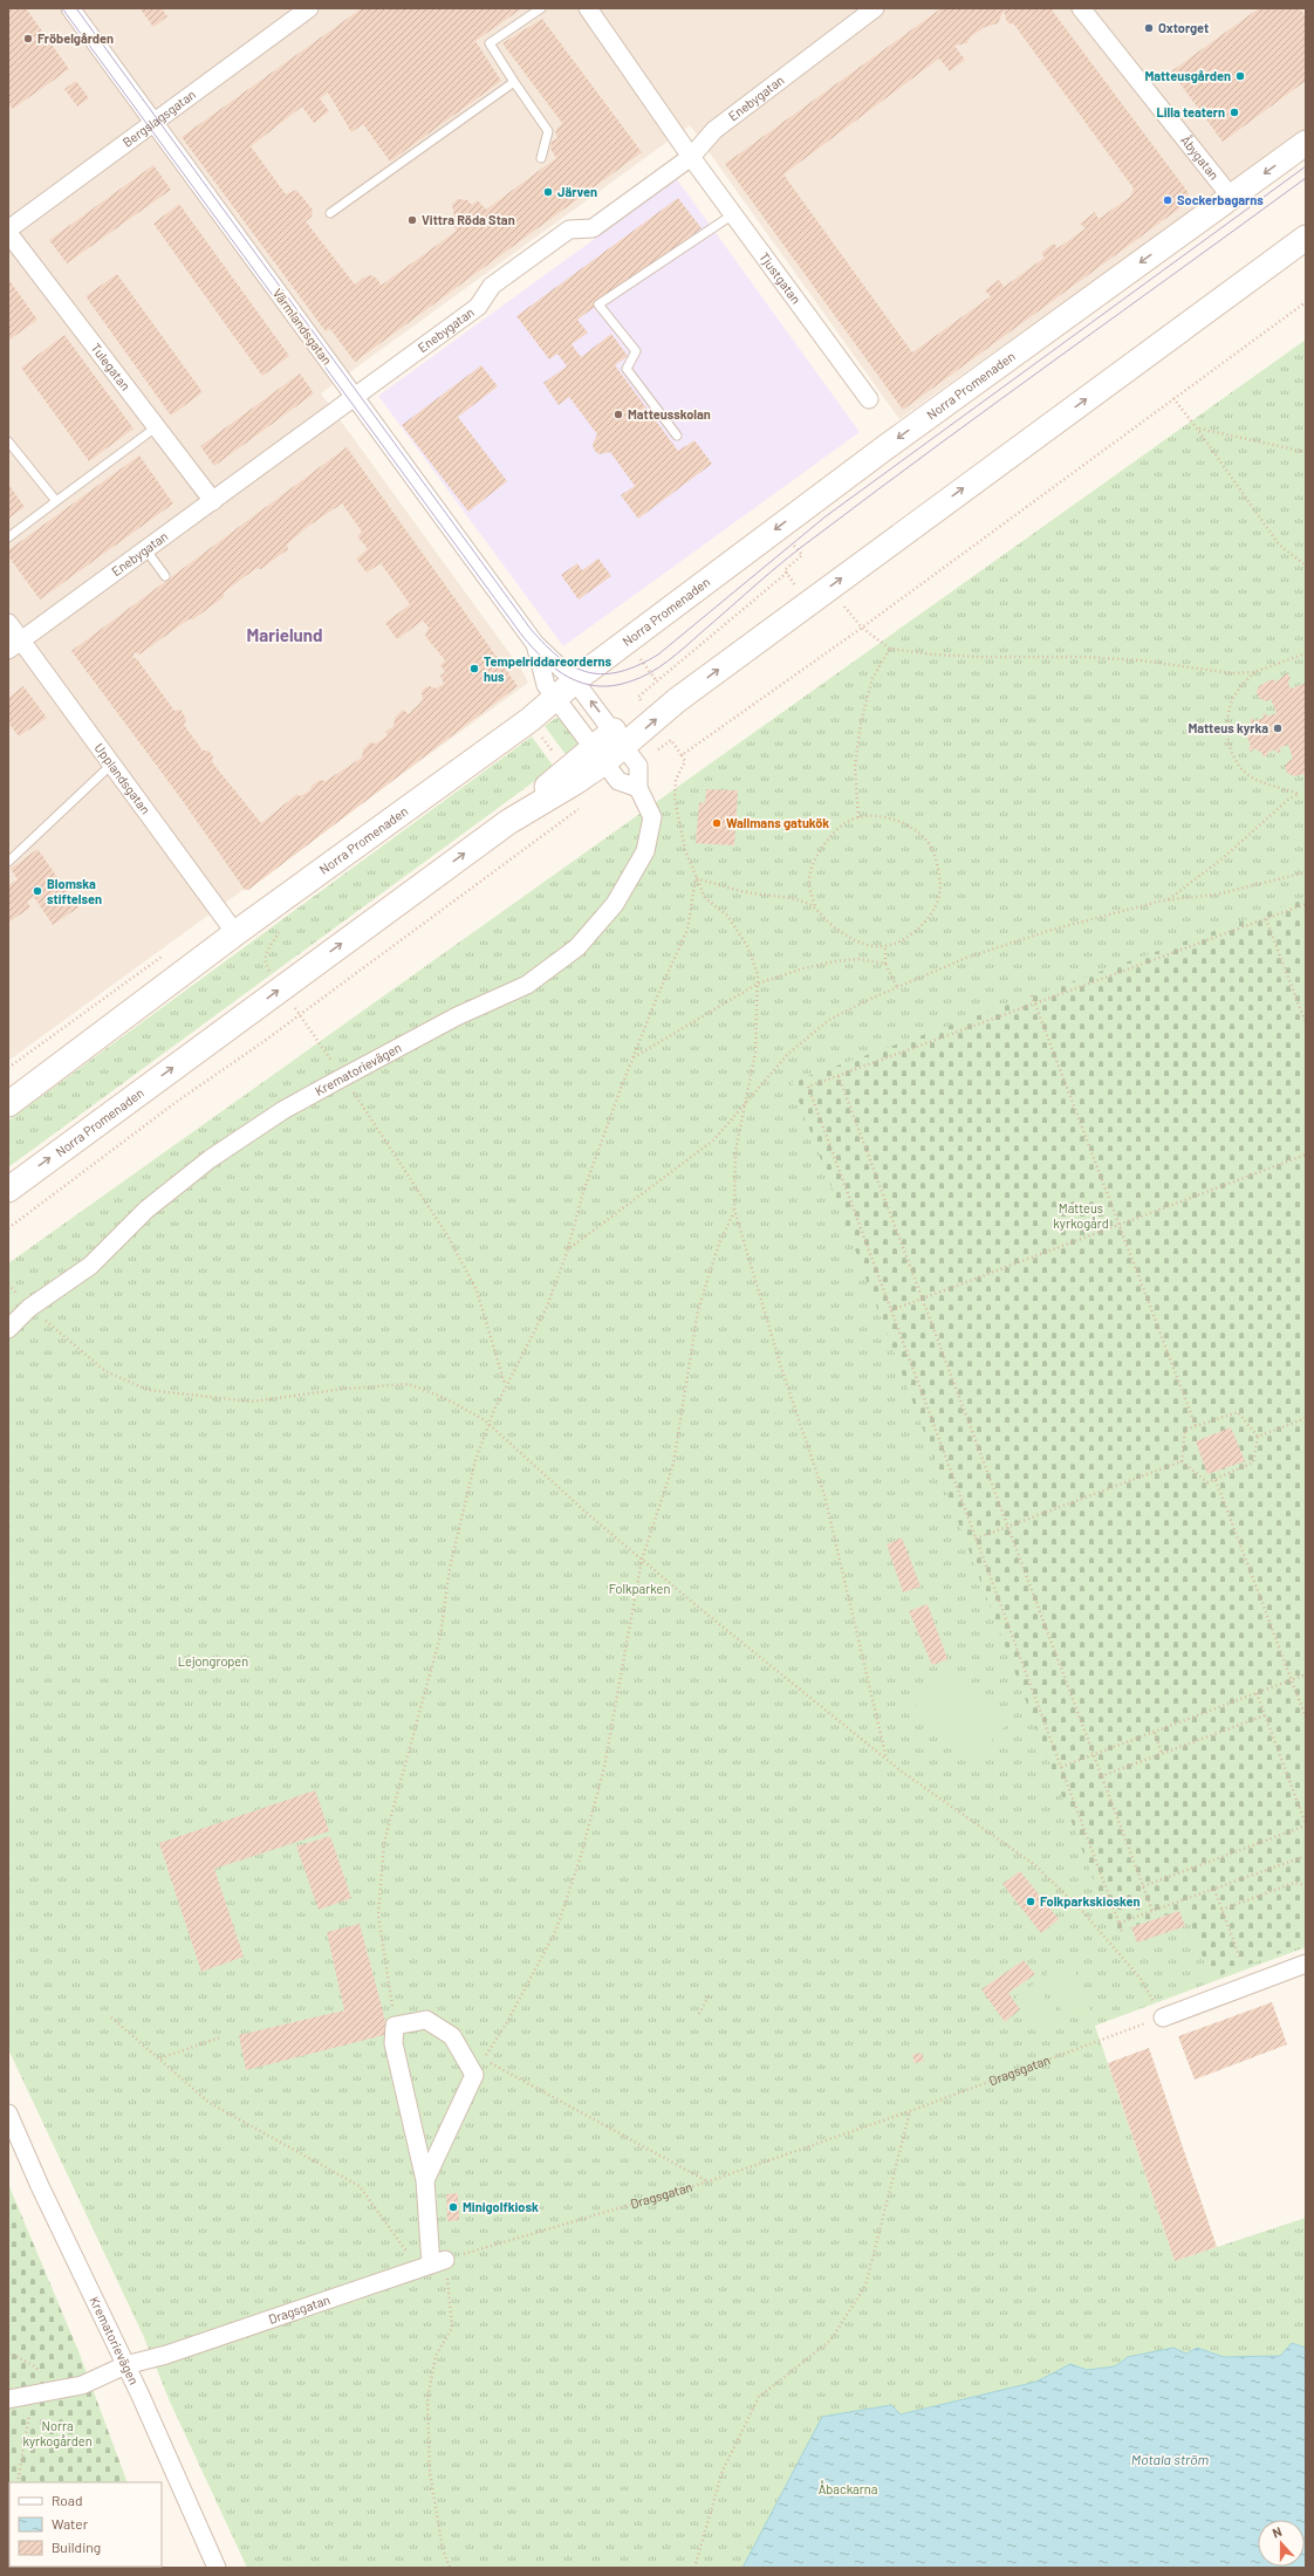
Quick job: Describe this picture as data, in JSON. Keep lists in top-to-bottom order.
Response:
{
  "streets": {
    "main road": ["Norra Promenaden"],
    "street": [
      "Enebygatan",
      "Bergslagsgatan",
      "Åbygatan",
      "Tjustgatan",
      "Värmlandsgatan",
      "Tulegatan",
      "Upplandsgatan",
      "Krematorievägen",
      "Dragsgatan"
    ]
  },
  "crossings": [
    ["Enebygatan", "Tjustgatan"],
    ["Enebygatan", "Värmlandsgatan"],
    ["Enebygatan", "Tulegatan"],
    ["Enebygatan", "Upplandsgatan"],
    ["Bergslagsgatan", "Värmlandsgatan"],
    ["Åbygatan", "Norra Promenaden"],
    ["Värmlandsgatan", "Norra Promenaden"],
    ["Värmlandsgatan", "Krematorievägen"],
    ["Norra Promenaden", "Upplandsgatan"],
    ["Norra Promenaden", "Krematorievägen"],
    ["Krematorievägen", "Dragsgatan"]
  ],
  "districts": ["Marielund"],
  "water": ["Motala ström"],
  "parks": [
    "Matteus kyrkogård",
    "Folkparken",
    "Lejongropen",
    "Norra kyrkogården",
    "Åbackarna"
  ],
  "places": [
    "Oxtorget",
    "Fröbelgården",
    "Matteusgården",
    "Lilla teatern",
    "Järven",
    "Sockerbagarns",
    "Vittra Röda Stan",
    "Matteusskolan",
    "Tempelriddareorderns hus",
    "Matteus kyrka",
    "Wallmans gatukök",
    "Blomska stiftelsen",
    "Folkparkskiosken",
    "Minigolfkiosk"
  ],
  "legend": ["Road", "Water", "Building"],
  "north": "top"
}
